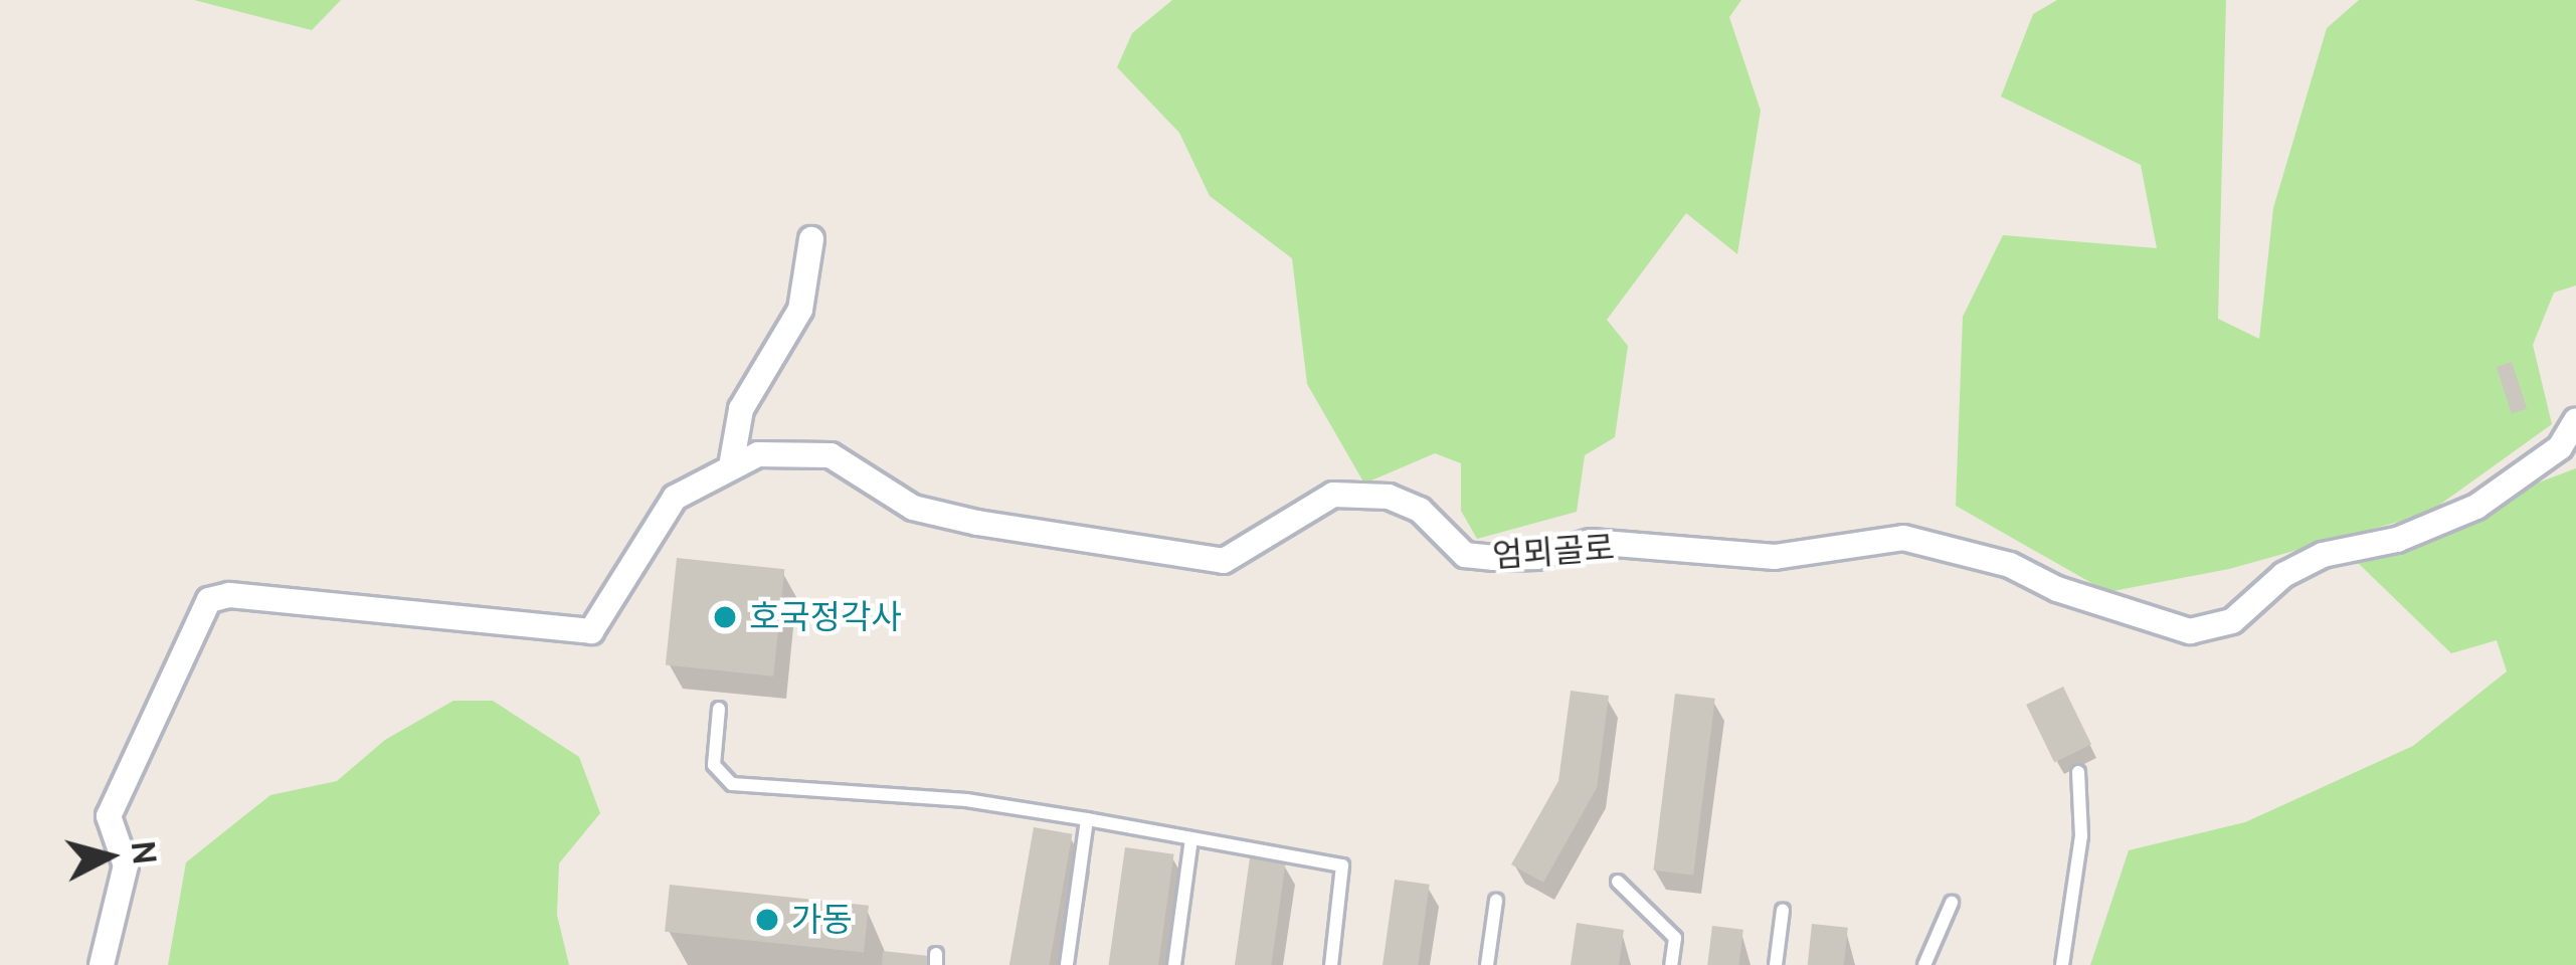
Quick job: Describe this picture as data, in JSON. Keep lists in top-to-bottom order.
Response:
{
  "streets": {
    "street": ["엄뫼골로"]
  },
  "places": ["호국정각사", "가동"],
  "north": "right"
}
